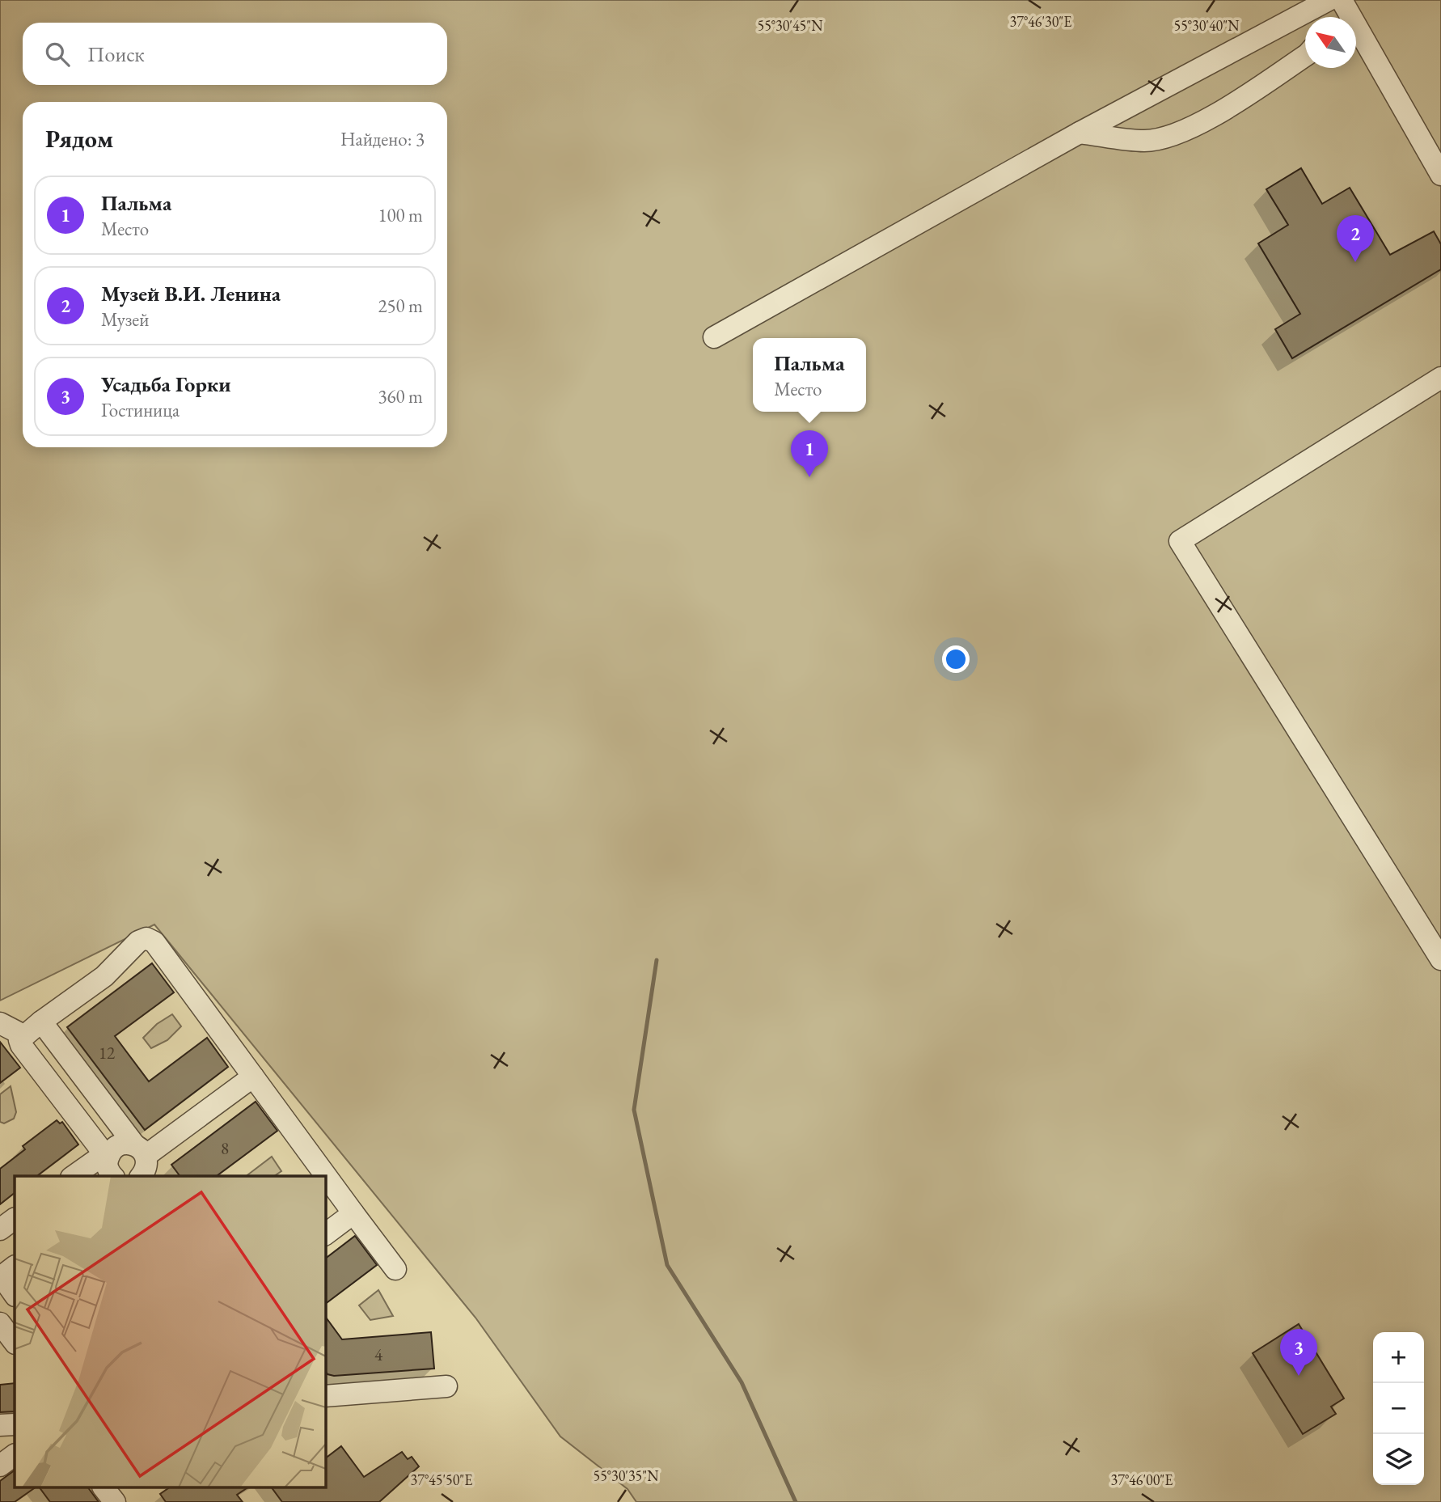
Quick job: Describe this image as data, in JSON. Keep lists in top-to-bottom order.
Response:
{
  "house_numbers": ["12", "8", "4"],
  "north": "top left",
  "page": {
    "search": "Поиск",
    "heading": ["Рядом", "Найдено: 3"],
    "list": [
      {
        "mark": "1",
        "name": "Пальма",
        "note": "Место",
        "value": "100 m"
      },
      {
        "mark": "2",
        "name": "Музей В.И. Ленина",
        "note": "Музей",
        "value": "250 m"
      },
      {
        "mark": "3",
        "name": "Усадьба Горки",
        "note": "Гостиница",
        "value": "360 m"
      }
    ],
    "pins": ["2", "1", "3"],
    "popup": ["Пальма", "Место"],
    "map_buttons": ["+", "−"]
  },
  "coordinates": [
    "37°46'30\"E",
    "55°30'45\"N",
    "55°30'40\"N",
    "55°30'35\"N",
    "37°45'50\"E",
    "37°46'00\"E"
  ]
}
